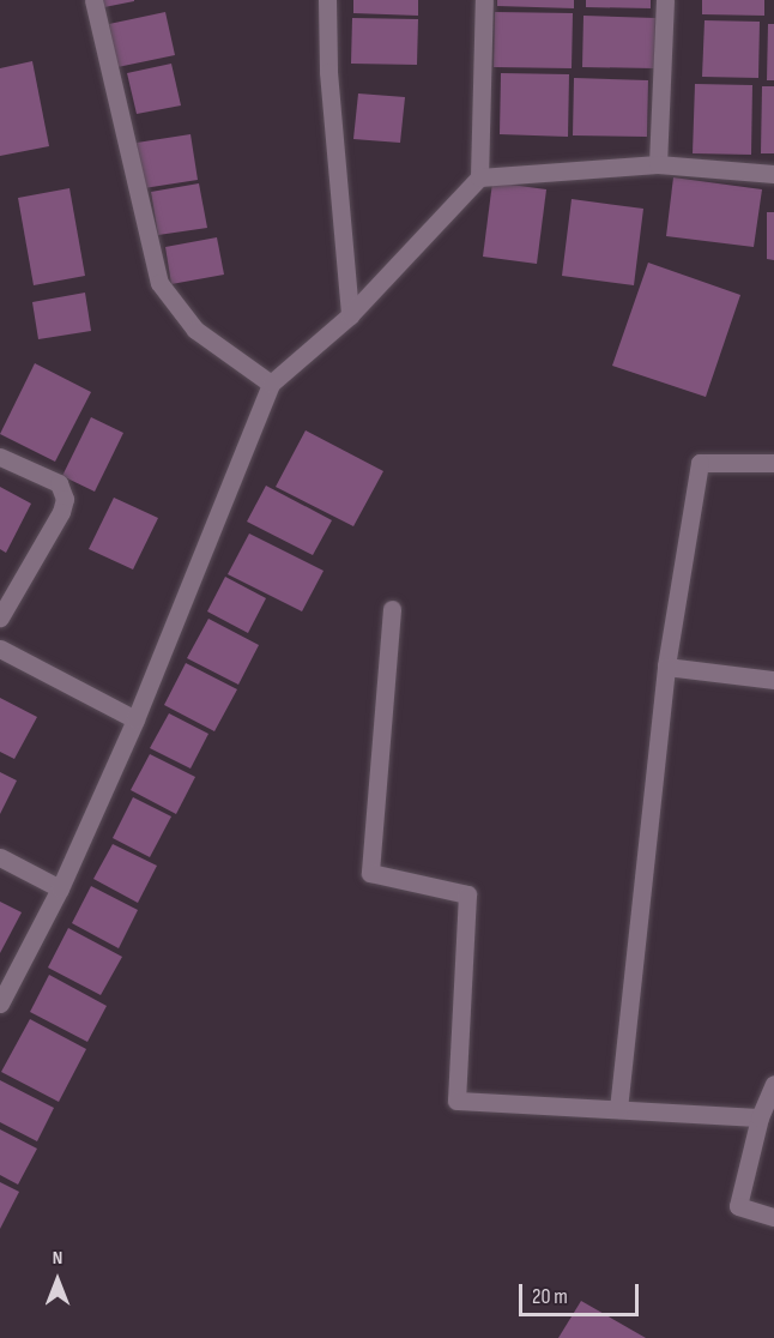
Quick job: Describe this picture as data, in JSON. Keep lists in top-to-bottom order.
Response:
{
  "scale_bar": "20 m",
  "north": "top"
}
